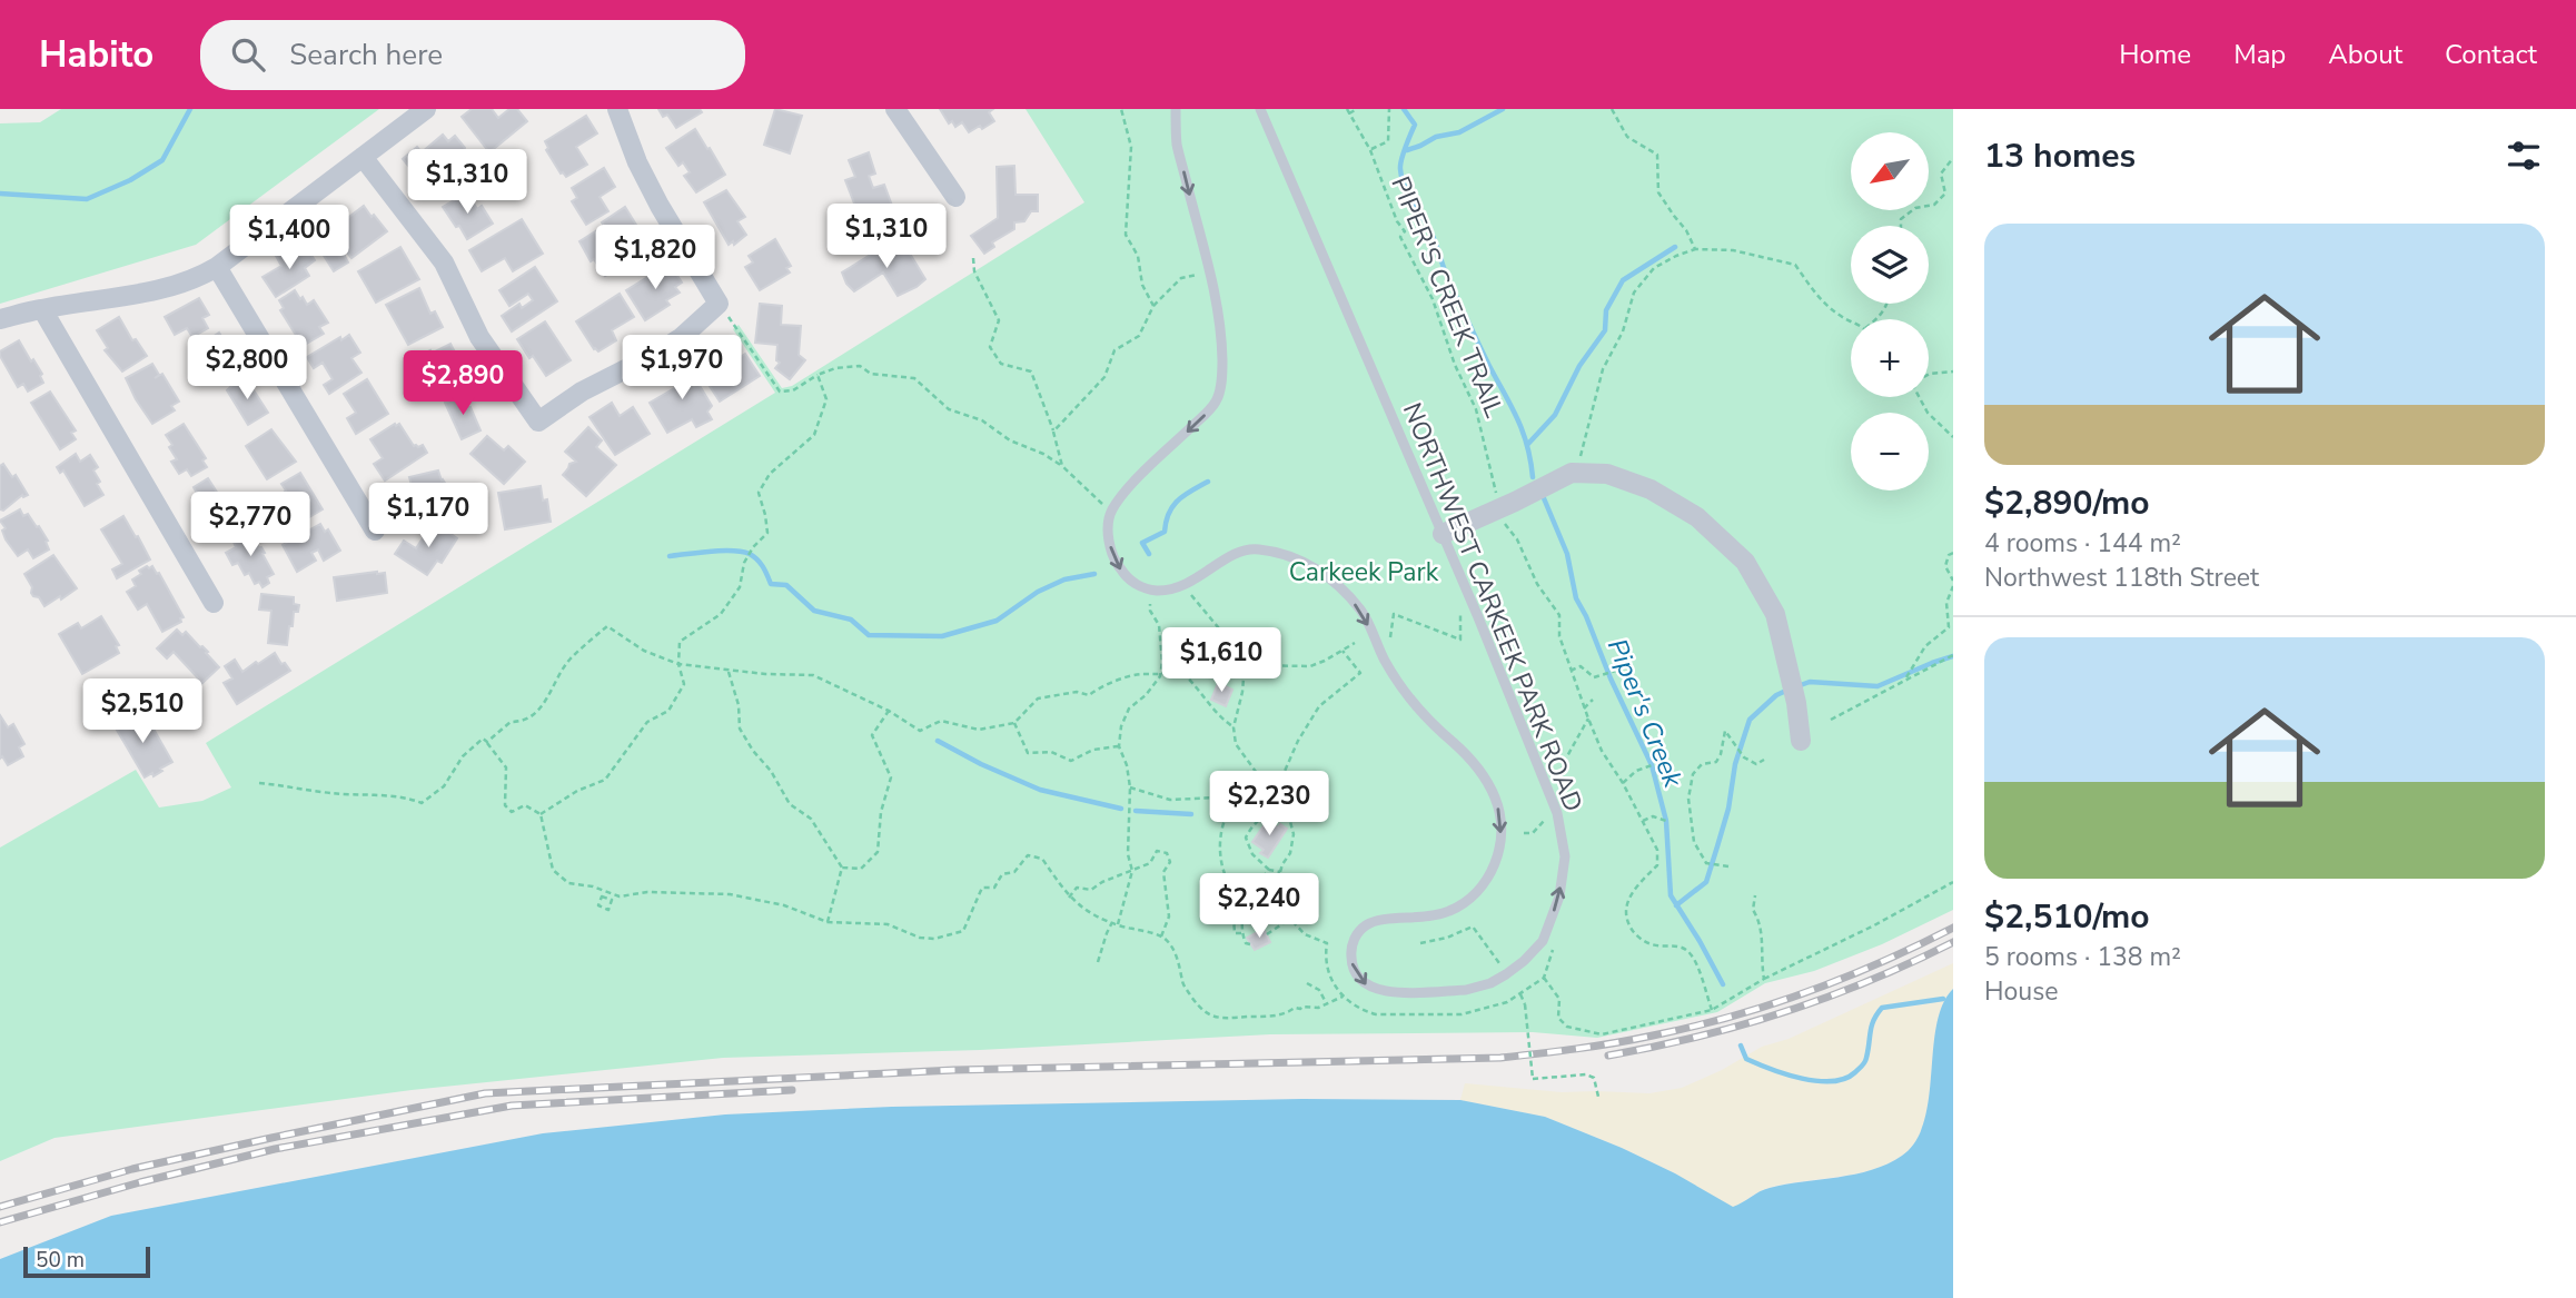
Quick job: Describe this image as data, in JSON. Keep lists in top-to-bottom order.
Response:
{
  "streets": {
    "lane": ["NORTHWEST CARKEEK PARK ROAD"],
    "path": ["PIPER'S CREEK TRAIL"]
  },
  "water": ["Piper's Creek"],
  "parks": ["Carkeek Park"],
  "scale_bar": "50 m",
  "north": "bottom left",
  "page": {
    "header": "Habito",
    "search": "Search here",
    "nav": [
      "Home",
      "Map",
      "About",
      "Contact"
    ],
    "heading": "13 homes",
    "map_buttons": ["+", "−"],
    "price": [
      "$1,310",
      "$1,310",
      "$1,400",
      "$1,820",
      "$2,800",
      "$1,970",
      "$2,890",
      "$1,170",
      "$2,770",
      "$1,610",
      "$2,510",
      "$2,230",
      "$2,240"
    ],
    "list": [
      {
        "name": "$2,890/mo",
        "note": "4 rooms · 144 m² · Northwest 118th Street"
      },
      {
        "name": "$2,510/mo",
        "note": "5 rooms · 138 m² · House"
      }
    ],
    "scale": "50 m"
  }
}
